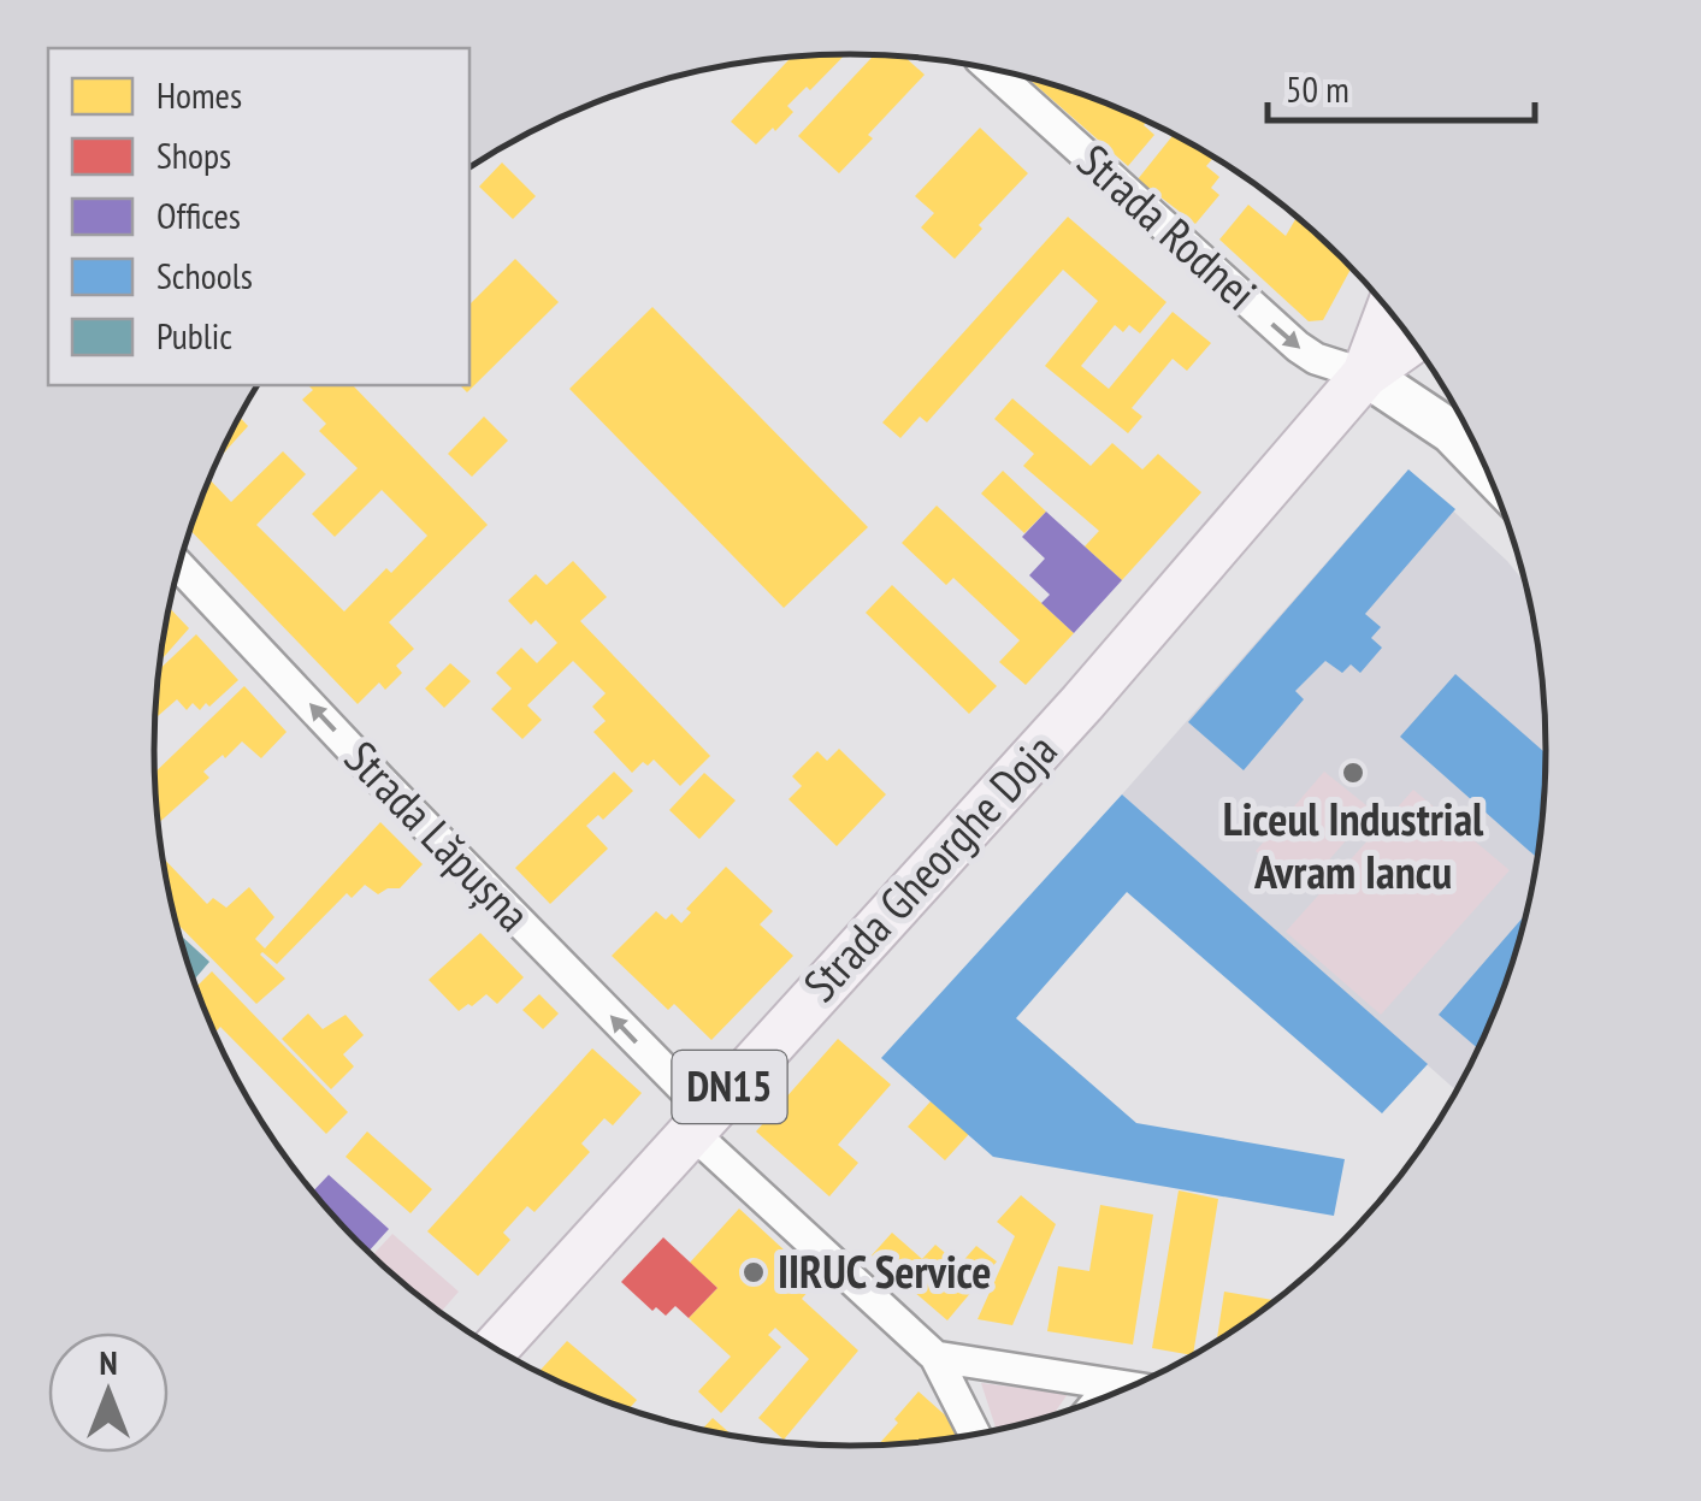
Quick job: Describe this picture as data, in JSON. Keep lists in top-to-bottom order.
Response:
{
  "streets": {
    "main road": ["Strada Gheorghe Doja", "DN15"],
    "street": ["Strada Rodnei", "Strada Lăpușna"]
  },
  "crossings": [
    ["Strada Rodnei", "Strada Gheorghe Doja"],
    ["Strada Lăpușna", "Strada Gheorghe Doja"]
  ],
  "one_way": ["Strada Rodnei", "Strada Lăpușna"],
  "places": ["Liceul Industrial Avram Iancu", "IIRUC Service"],
  "legend": [
    "Homes",
    "Shops",
    "Offices",
    "Schools",
    "Public"
  ],
  "scale_bar": "50 m",
  "north": "top"
}
